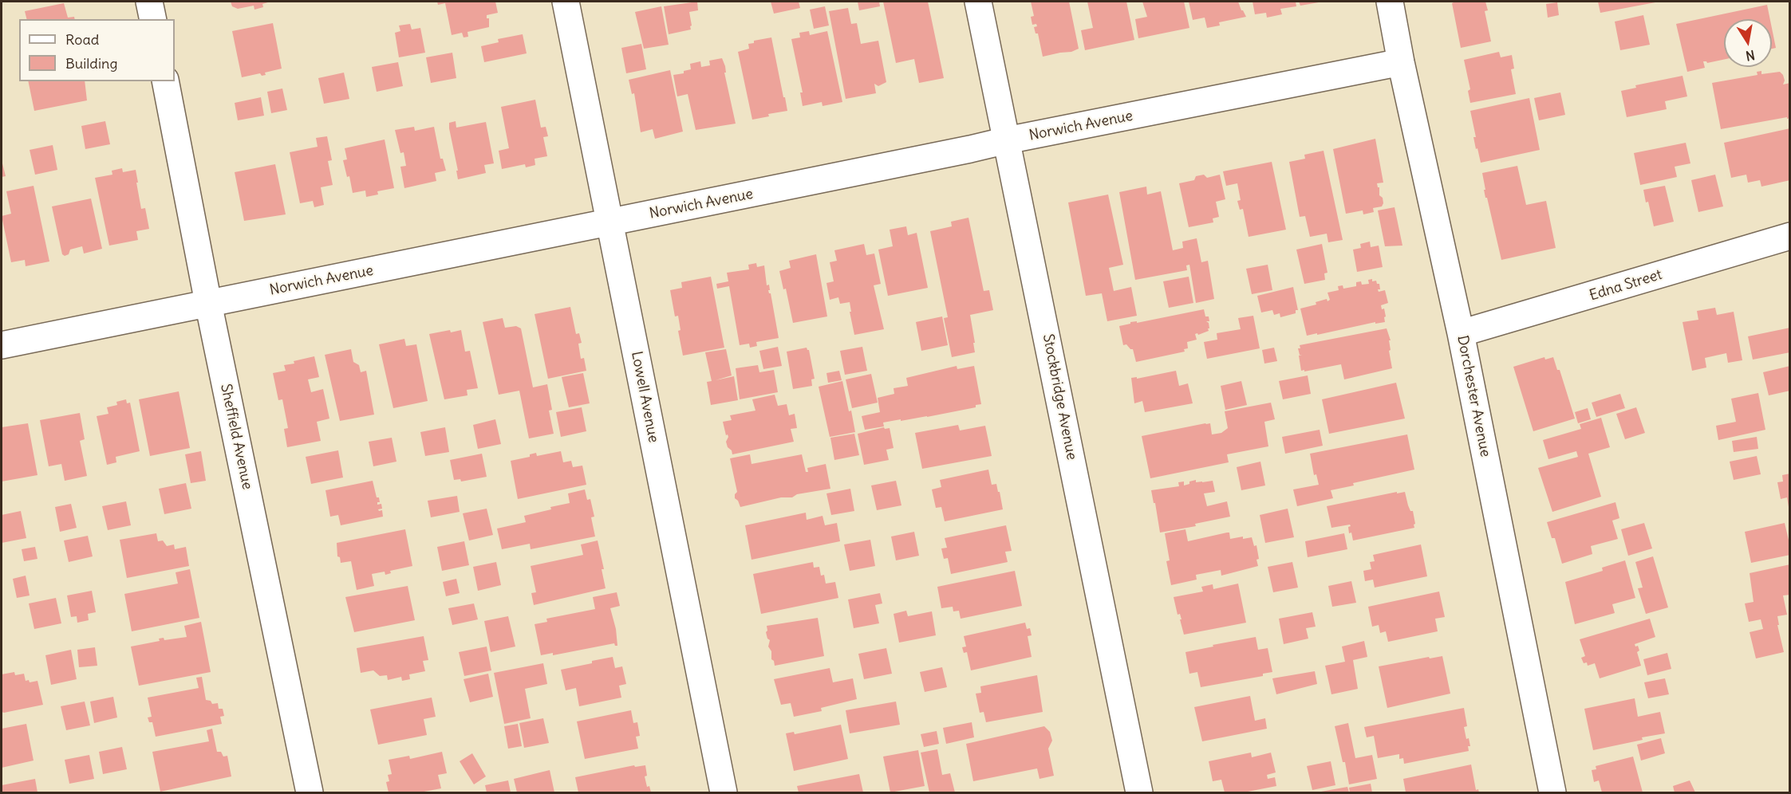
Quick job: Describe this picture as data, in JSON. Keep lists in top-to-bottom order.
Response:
{
  "streets": {
    "street": [
      "Norwich Avenue",
      "Edna Street",
      "Dorchester Avenue",
      "Lowell Avenue",
      "Stockbridge Avenue",
      "Sheffield Avenue"
    ]
  },
  "crossings": [
    ["Norwich Avenue", "Dorchester Avenue"],
    ["Norwich Avenue", "Lowell Avenue"],
    ["Norwich Avenue", "Stockbridge Avenue"],
    ["Norwich Avenue", "Sheffield Avenue"],
    ["Edna Street", "Dorchester Avenue"]
  ],
  "legend": ["Road", "Building"],
  "north": "bottom"
}
